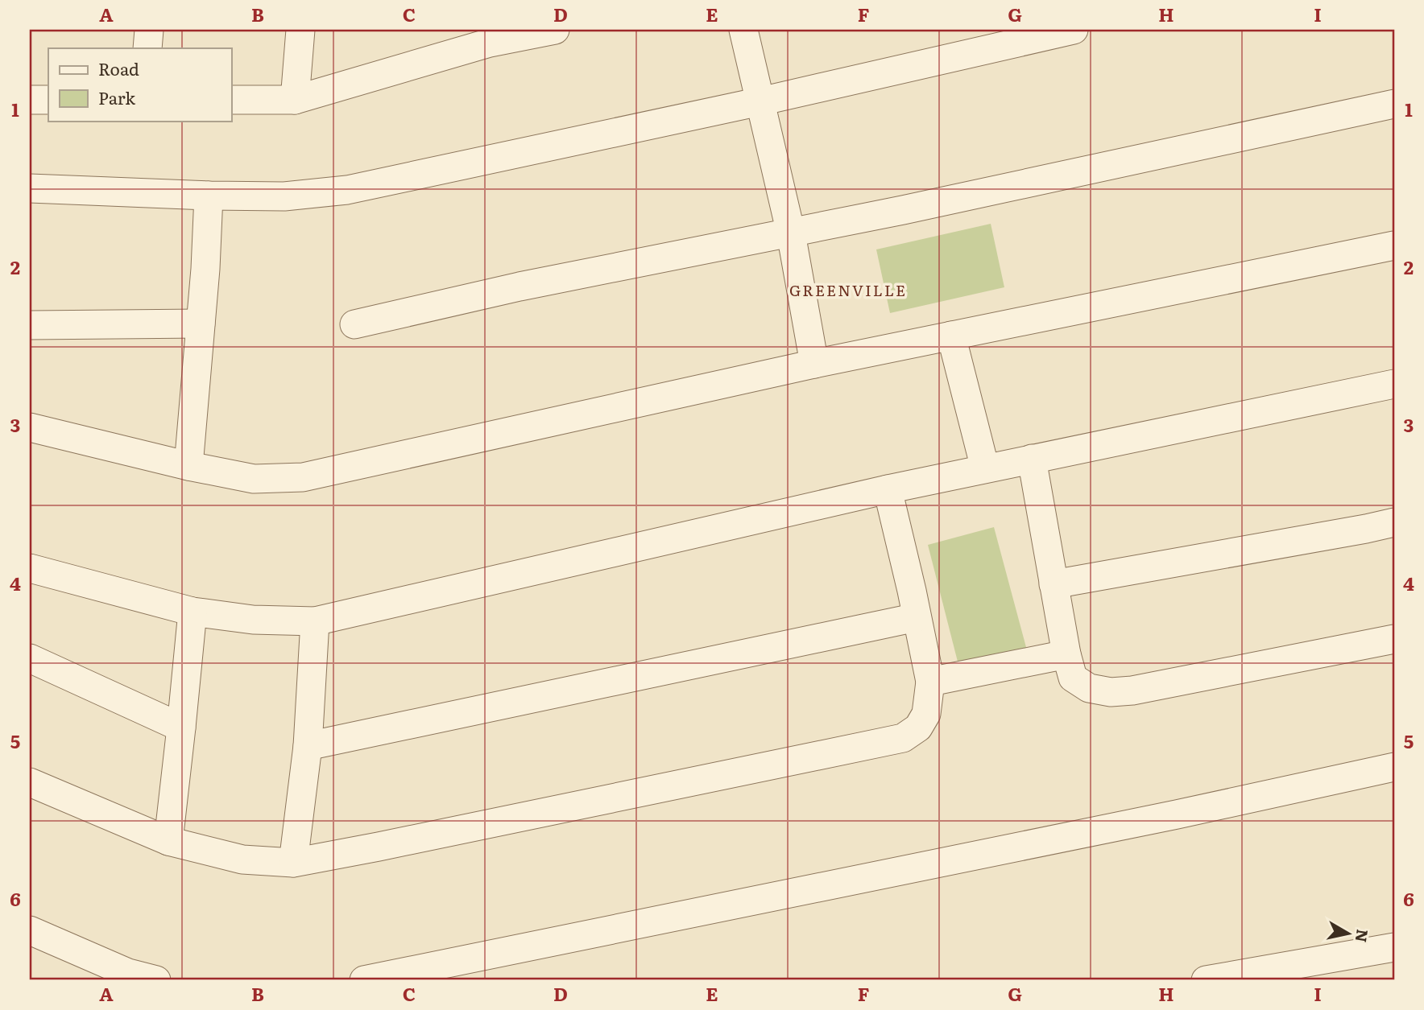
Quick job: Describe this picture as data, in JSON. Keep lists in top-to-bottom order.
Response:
{
  "districts": ["GREENVILLE"],
  "legend": ["Road", "Park"],
  "north": "right",
  "grid": {
    "columns": [
      "A",
      "B",
      "C",
      "D",
      "E",
      "F",
      "G",
      "H",
      "I"
    ],
    "rows": [
      "1",
      "2",
      "3",
      "4",
      "5",
      "6"
    ]
  }
}
